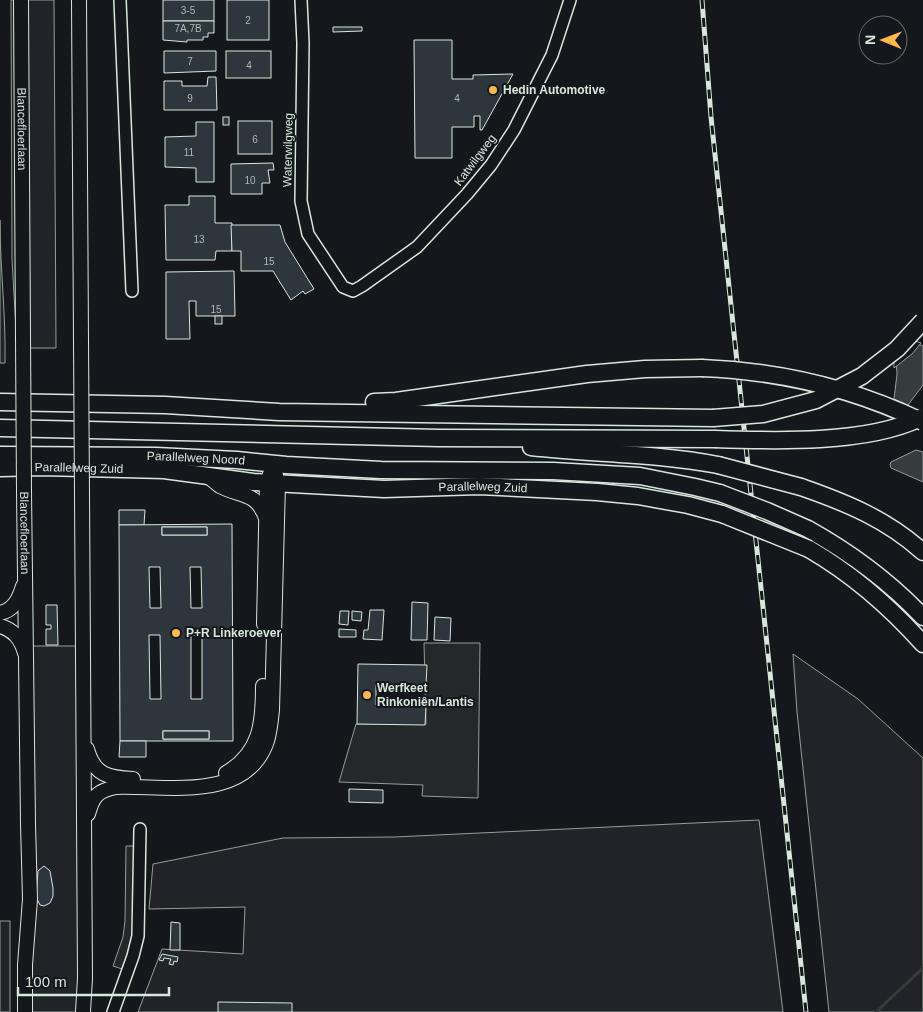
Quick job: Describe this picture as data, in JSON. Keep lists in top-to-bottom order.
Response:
{
  "streets": {
    "highway": ["Parallelweg Noord", "Parallelweg Zuid"],
    "main road": ["Blancefloerlaan"],
    "street": ["Waterwilgweg", "Katwilgweg"]
  },
  "crossings": [
    ["Waterwilgweg", "Katwilgweg"],
    ["Parallelweg Noord", "Parallelweg Zuid"]
  ],
  "places": ["Hedin Automotive", "P+R Linkeroever", "Werfkeet Rinkoniên/Lantis"],
  "house_numbers": [
    "3-5",
    "2",
    "7A,7B",
    "7",
    "4",
    "9",
    "4",
    "6",
    "11",
    "10",
    "13",
    "15",
    "15"
  ],
  "scale_bar": "100 m",
  "north": "left"
}
